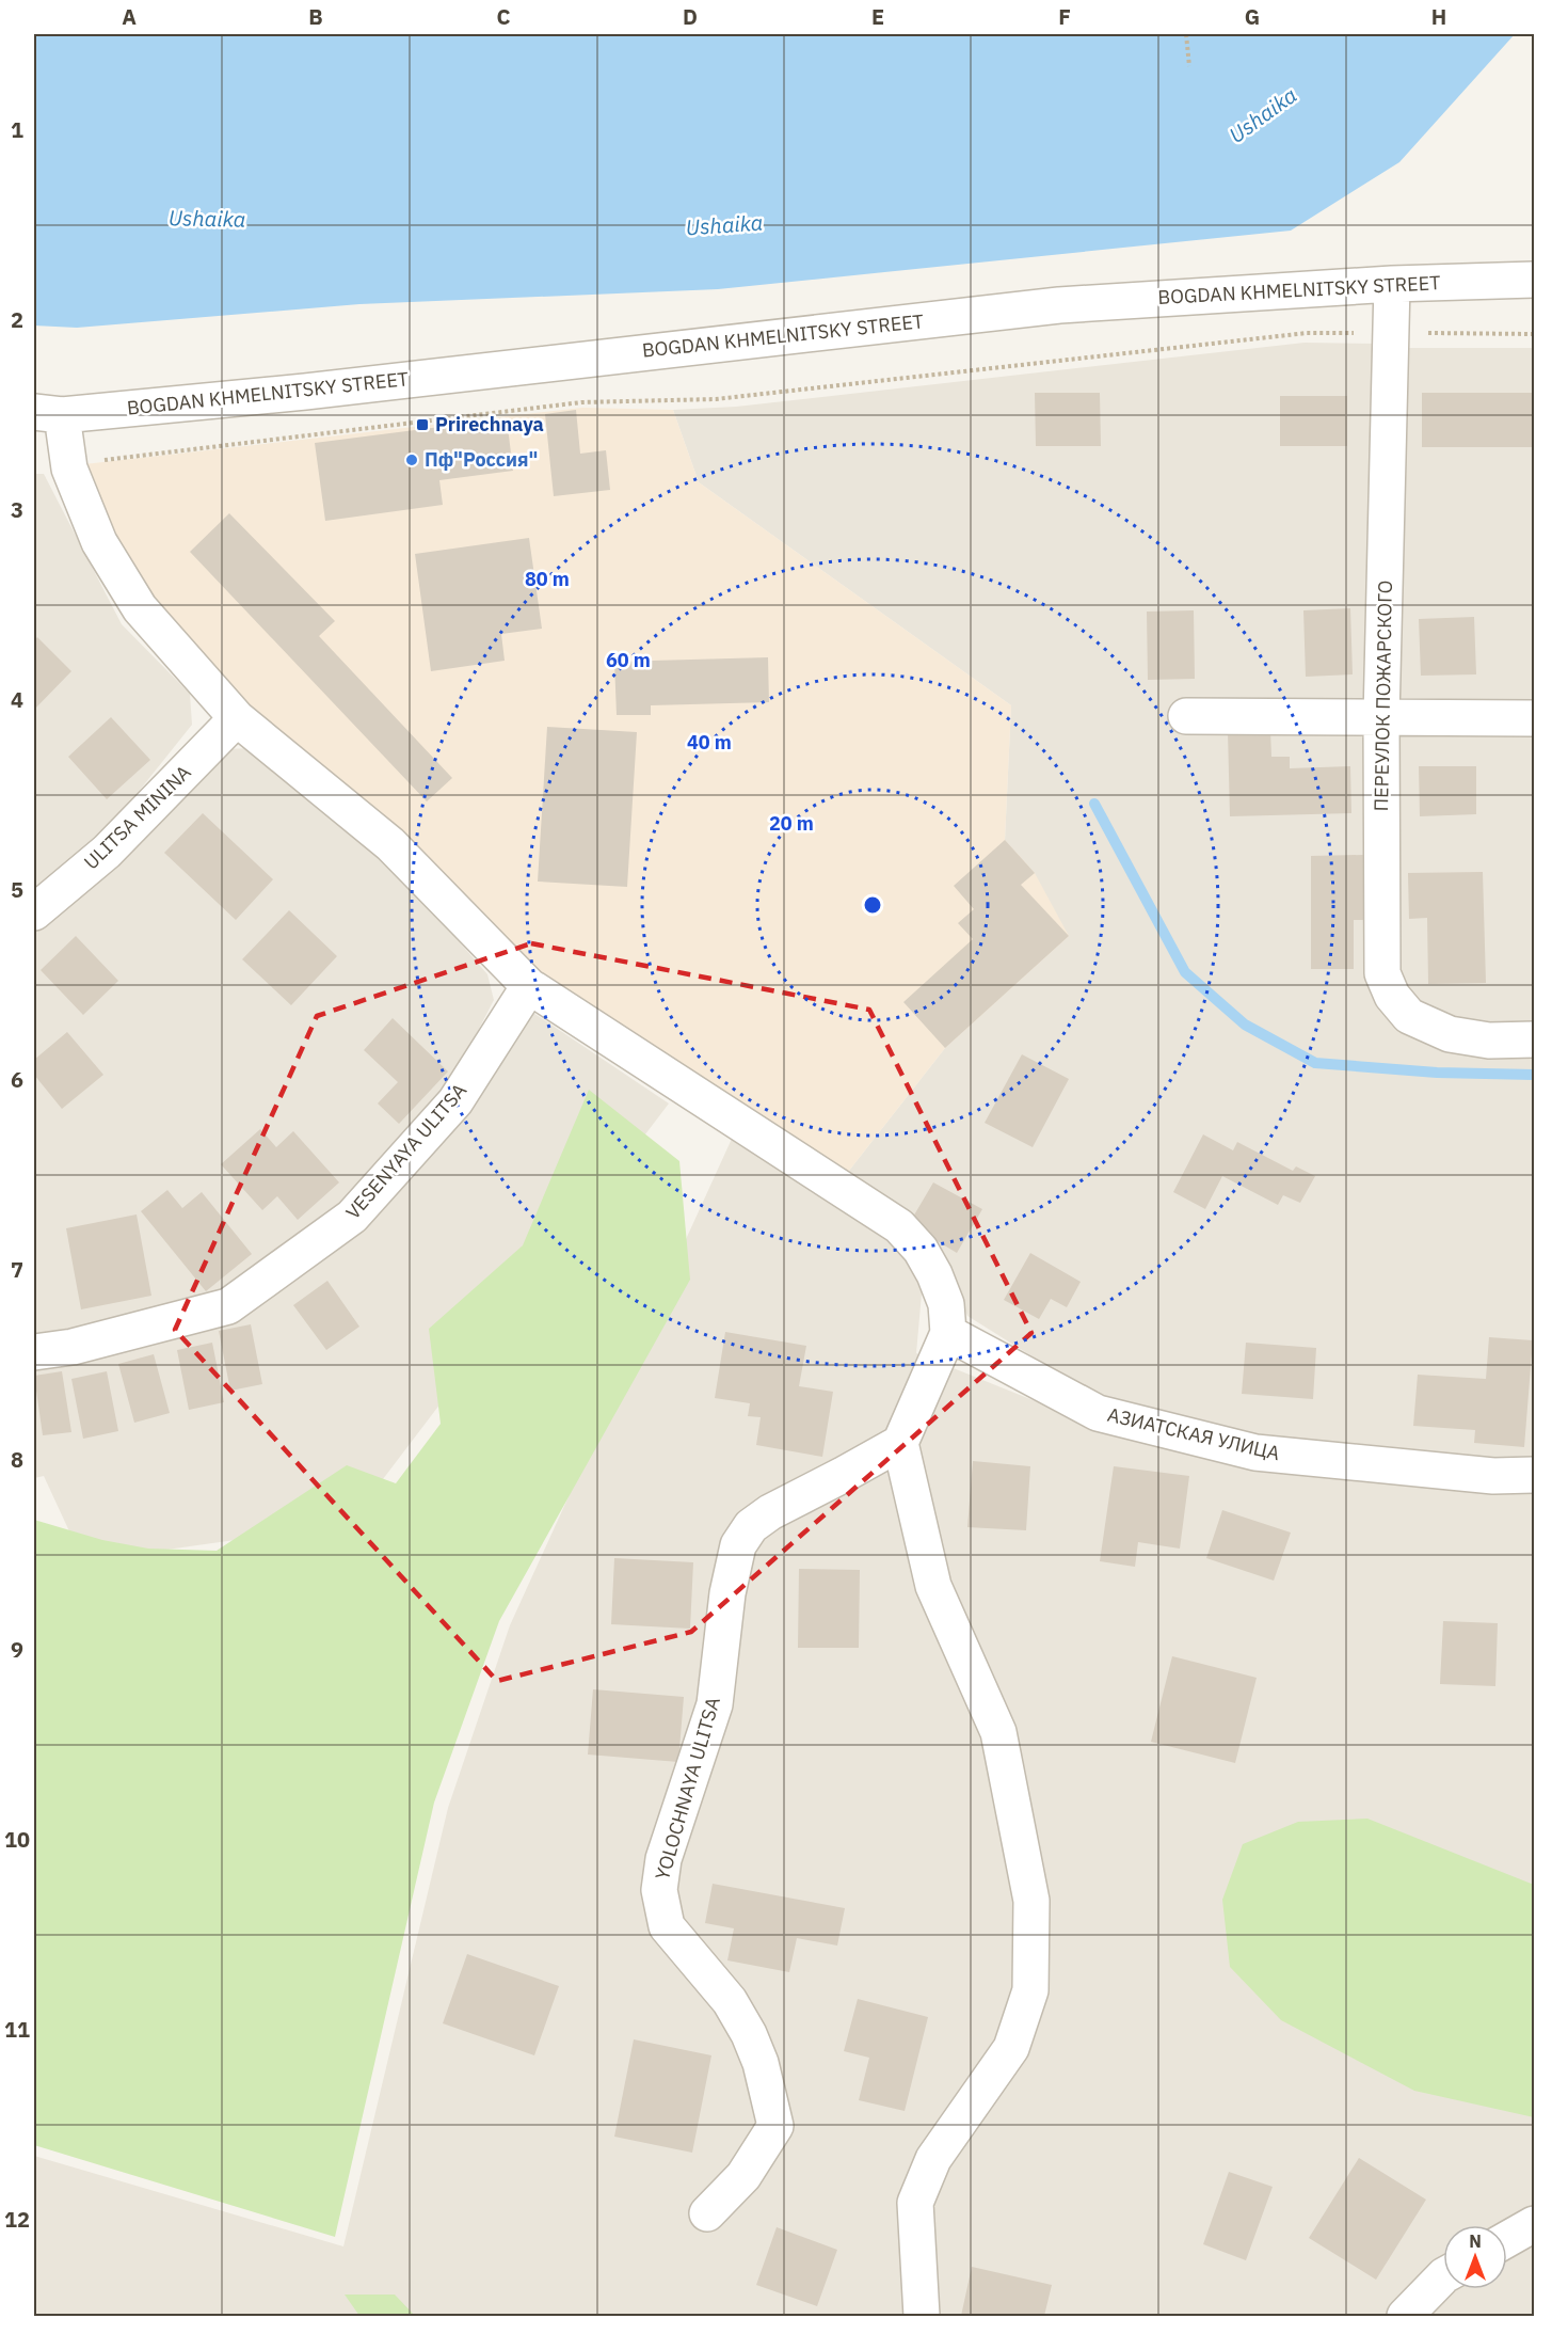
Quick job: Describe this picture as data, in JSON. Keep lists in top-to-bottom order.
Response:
{
  "streets": {
    "street": [
      "BOGDAN KHMELNITSKY STREET",
      "ПЕРЕУЛОК ПОЖАРСКОГО",
      "ULITSA MININA",
      "VESENYAYA ULITSA",
      "АЗИАТСКАЯ УЛИЦА",
      "YOLOCHNAYA ULITSA"
    ]
  },
  "crossings": [
    ["BOGDAN KHMELNITSKY STREET", "ПЕРЕУЛОК ПОЖАРСКОГО"]
  ],
  "water": ["Ushaika"],
  "places": {
    "transit": ["Prirechnaya"],
    "other": ["Пф\"Россия\""]
  },
  "north": "top",
  "grid": {
    "columns": [
      "A",
      "B",
      "C",
      "D",
      "E",
      "F",
      "G",
      "H"
    ],
    "rows": [
      "1",
      "2",
      "3",
      "4",
      "5",
      "6",
      "7",
      "8",
      "9",
      "10",
      "11",
      "12"
    ]
  },
  "rings": [
    "80 m",
    "60 m",
    "40 m",
    "20 m"
  ]
}
